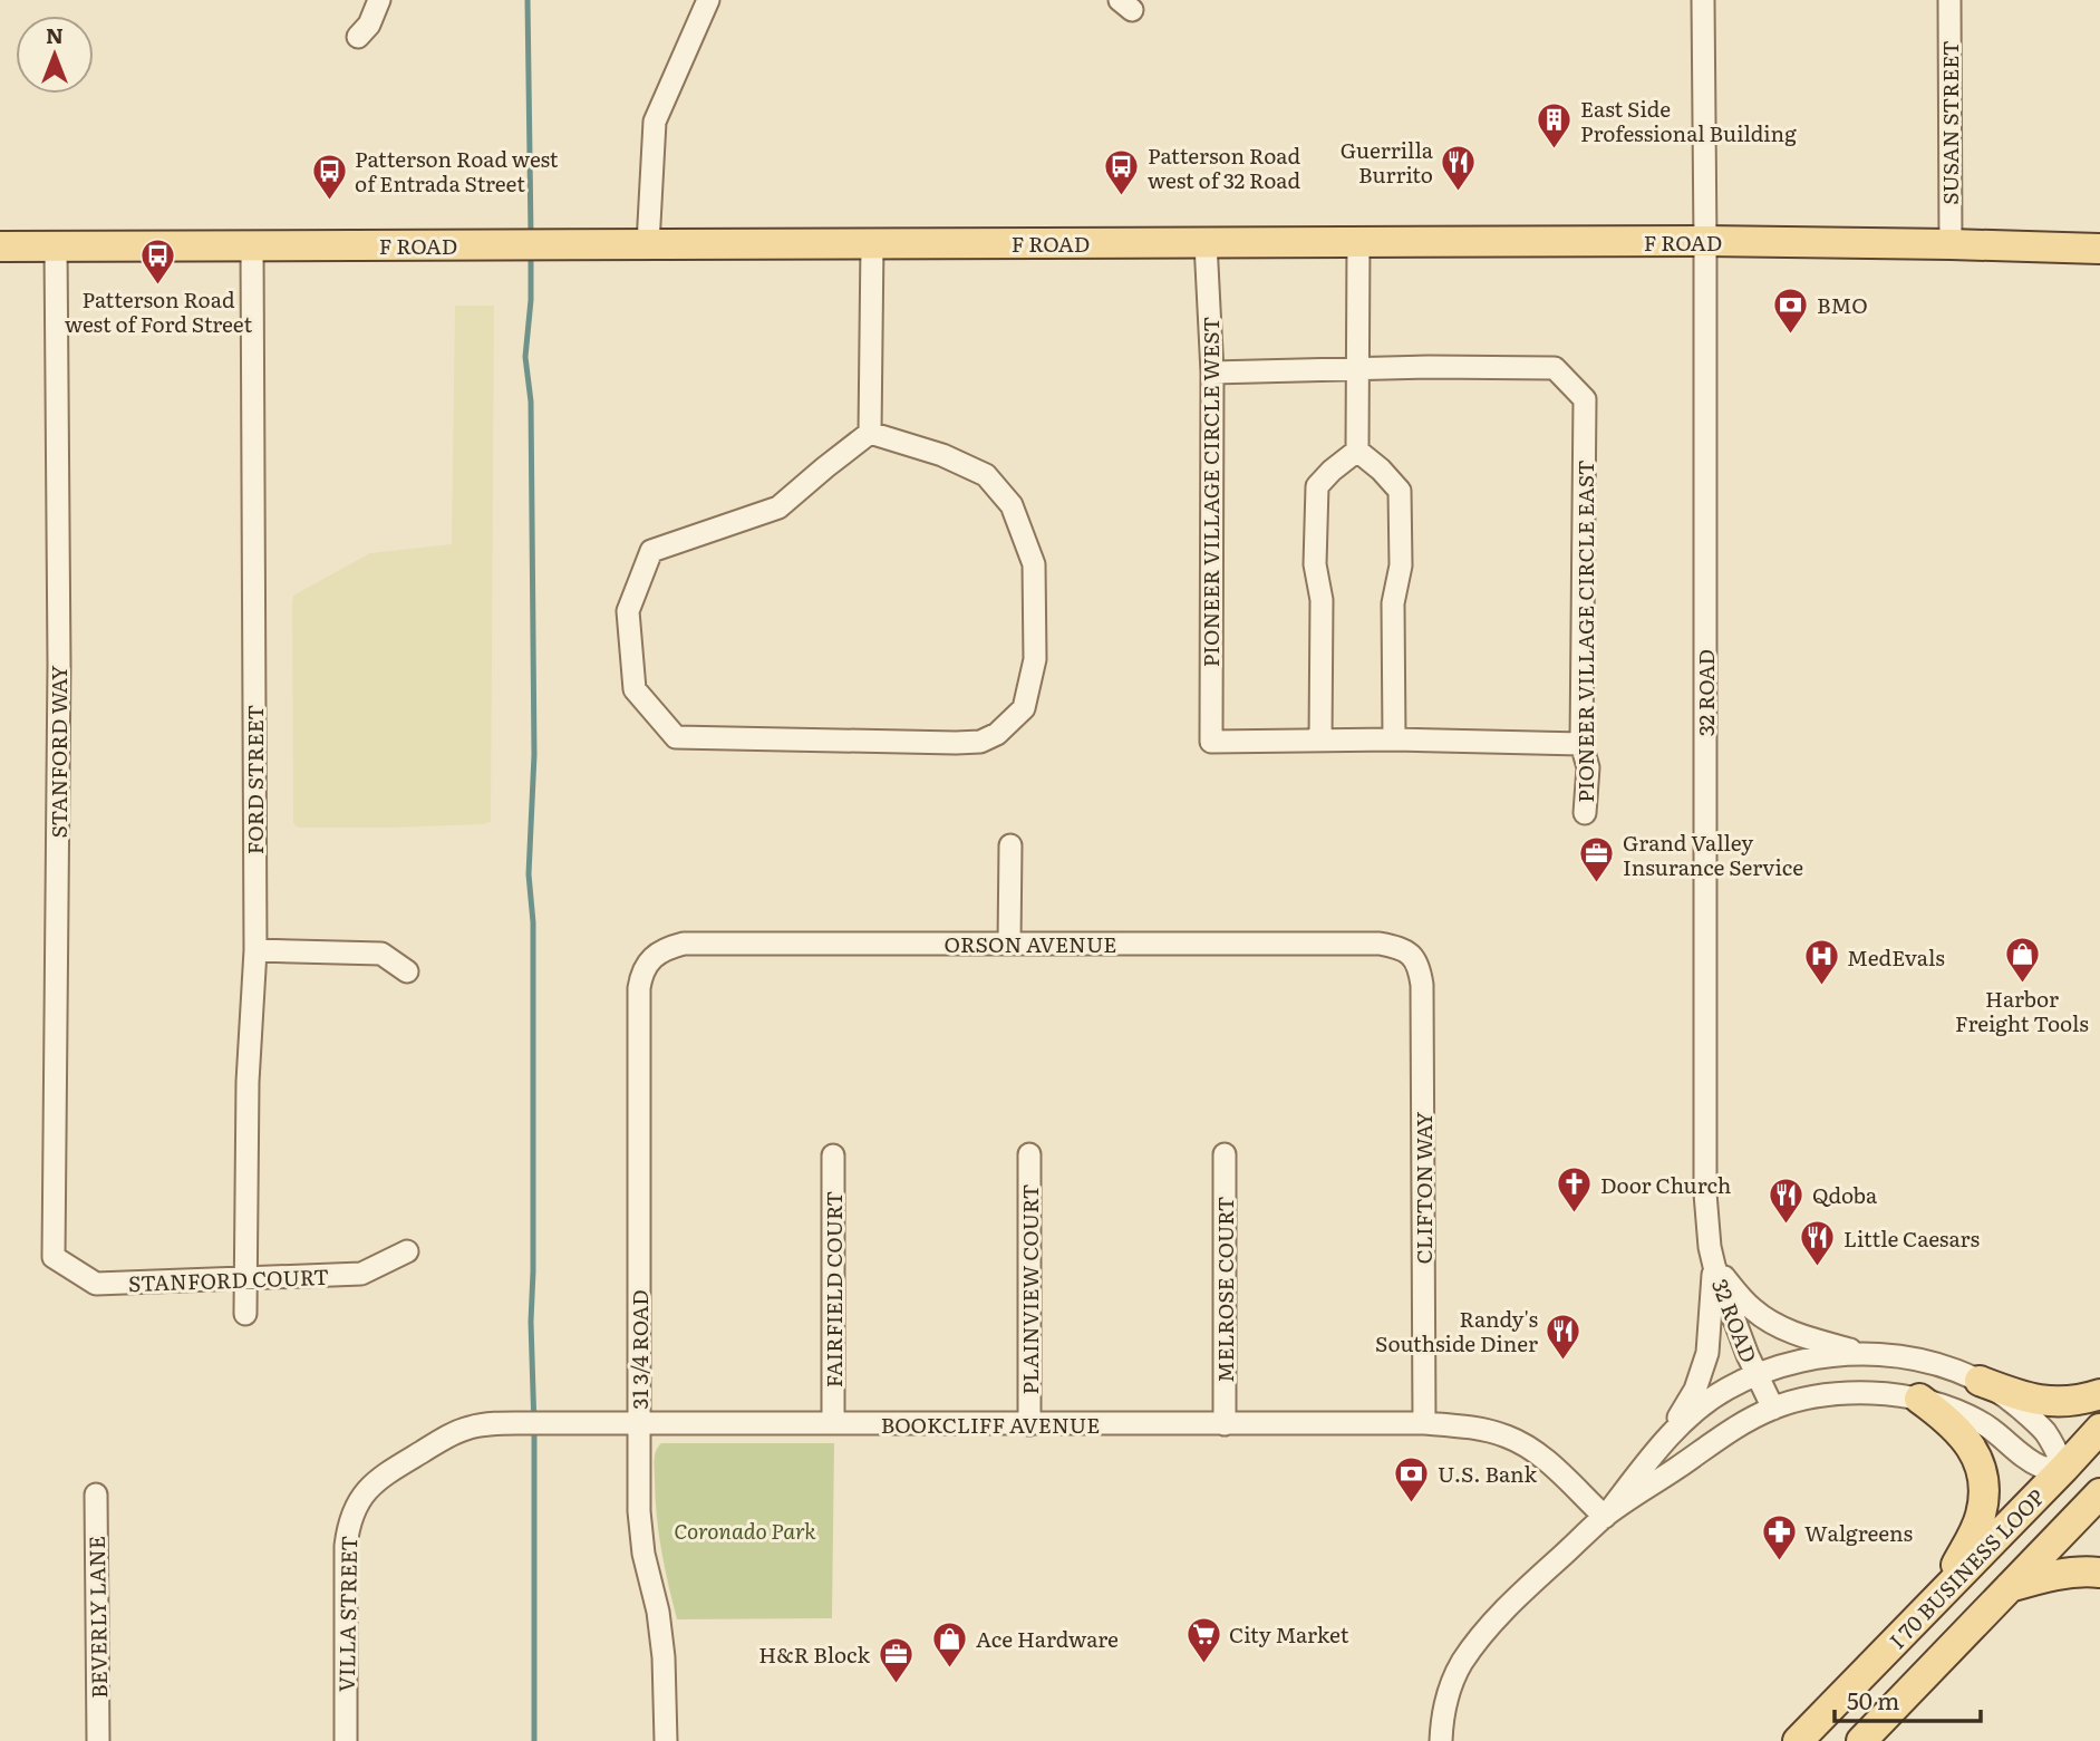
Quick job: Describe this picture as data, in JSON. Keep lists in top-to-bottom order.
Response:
{
  "streets": {
    "main road": ["F ROAD", "32 ROAD", "I 70 BUSINESS LOOP"],
    "street": [
      "SUSAN STREET",
      "PIONEER VILLAGE CIRCLE WEST",
      "PIONEER VILLAGE CIRCLE EAST",
      "STANFORD WAY",
      "FORD STREET",
      "ORSON AVENUE",
      "CLIFTON WAY",
      "STANFORD COURT",
      "FAIRFIELD COURT",
      "PLAINVIEW COURT",
      "MELROSE COURT",
      "31 3/4 ROAD",
      "BOOKCLIFF AVENUE",
      "VILLA STREET",
      "BEVERLY LANE"
    ]
  },
  "crossings": [
    ["SUSAN STREET", "F ROAD"],
    ["F ROAD", "PIONEER VILLAGE CIRCLE WEST"],
    ["F ROAD", "32 ROAD"],
    ["F ROAD", "STANFORD WAY"],
    ["F ROAD", "FORD STREET"],
    ["32 ROAD", "BOOKCLIFF AVENUE"],
    ["32 ROAD", "I 70 BUSINESS LOOP"],
    ["STANFORD WAY", "STANFORD COURT"],
    ["FORD STREET", "STANFORD COURT"],
    ["ORSON AVENUE", "CLIFTON WAY"],
    ["ORSON AVENUE", "31 3/4 ROAD"],
    ["CLIFTON WAY", "BOOKCLIFF AVENUE"],
    ["FAIRFIELD COURT", "BOOKCLIFF AVENUE"],
    ["PLAINVIEW COURT", "BOOKCLIFF AVENUE"],
    ["MELROSE COURT", "BOOKCLIFF AVENUE"],
    ["31 3/4 ROAD", "BOOKCLIFF AVENUE"],
    ["BOOKCLIFF AVENUE", "VILLA STREET"]
  ],
  "parks": ["Coronado Park"],
  "places": {
    "building": ["East Side Professional Building"],
    "restaurant": [
      "Guerrilla Burrito",
      "Qdoba",
      "Little Caesars",
      "Randy's Southside Diner"
    ],
    "bus stop": ["Patterson Road west of 32 Road", "Patterson Road west of Entrada Street", "Patterson Road west of Ford Street"],
    "bank": ["BMO", "U.S. Bank"],
    "office": ["Grand Valley Insurance Service", "H&R Block"],
    "shop": ["Harbor Freight Tools", "Ace Hardware"],
    "hospital": ["MedEvals"],
    "church": ["Door Church"],
    "pharmacy": ["Walgreens"],
    "supermarket": ["City Market"]
  },
  "scale_bar": "50 m",
  "north": "top"
}
